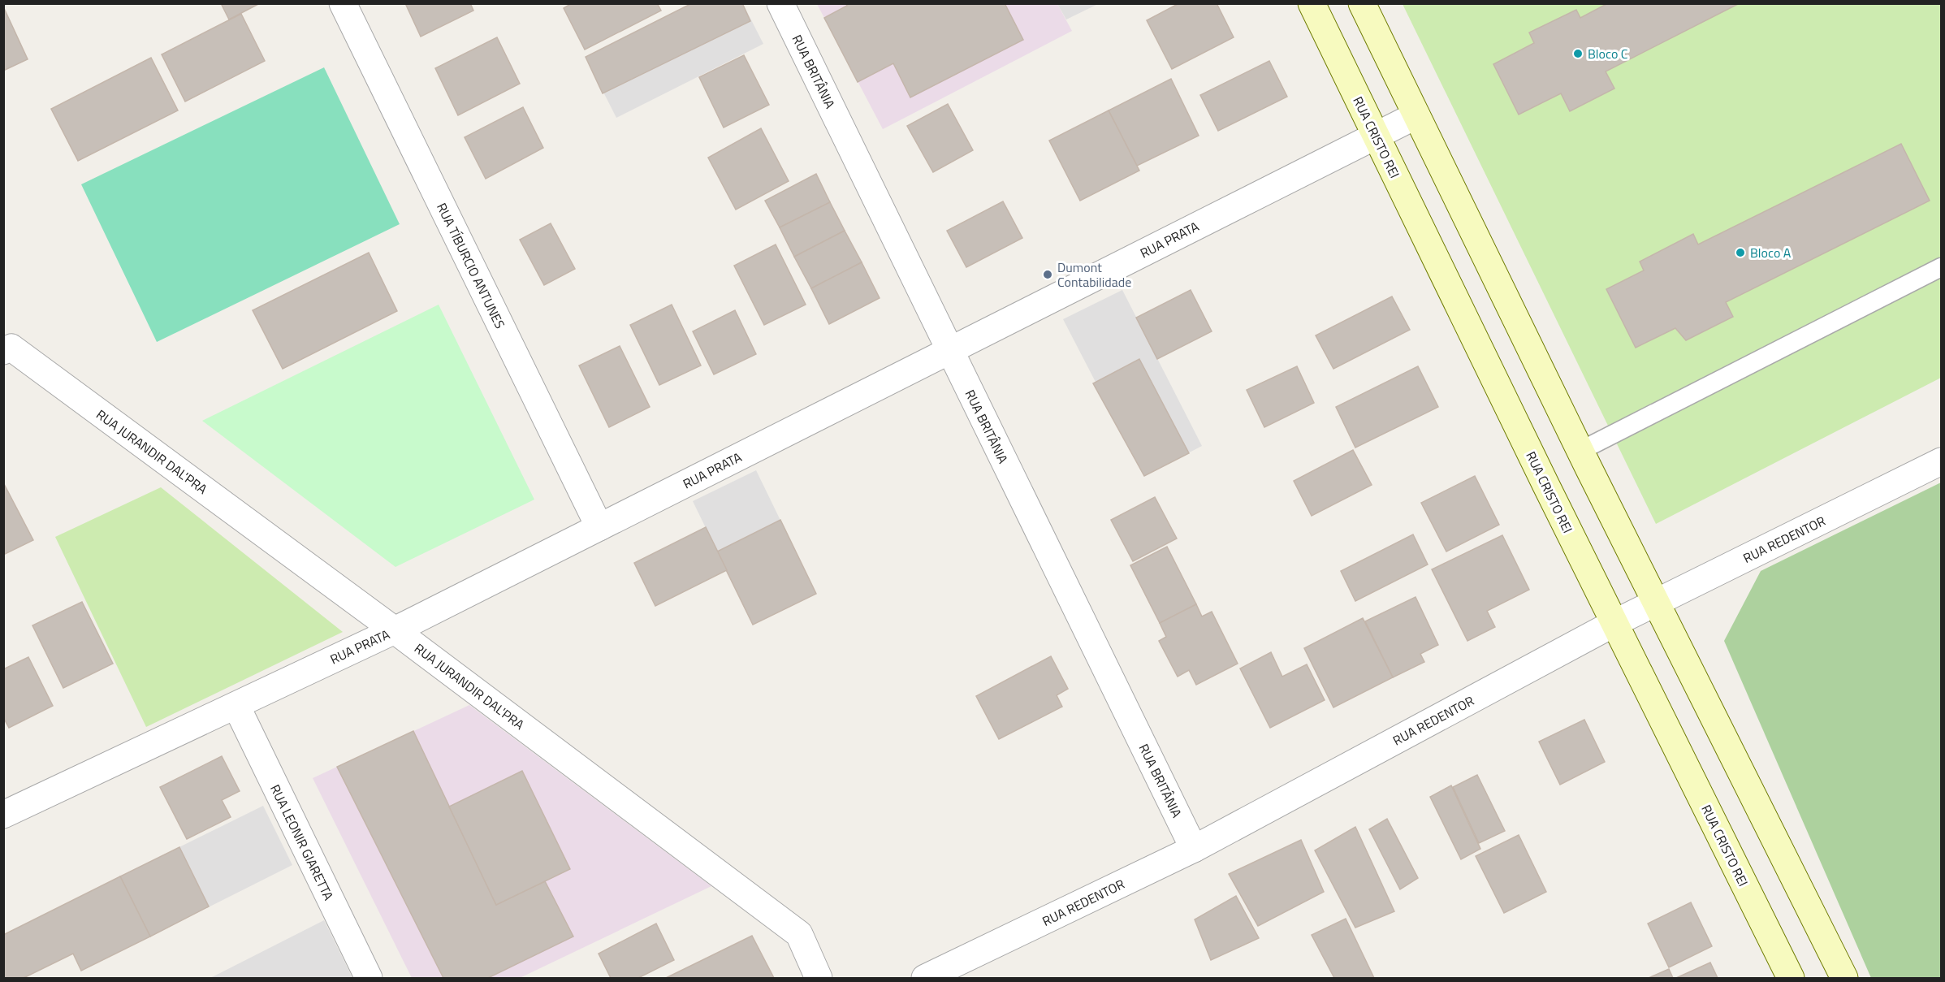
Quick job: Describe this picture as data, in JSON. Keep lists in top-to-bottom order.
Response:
{
  "streets": {
    "street": [
      "RUA BRITÂNIA",
      "RUA CRISTO REI",
      "RUA PRATA",
      "RUA TÍBURCIO ANTUNES",
      "RUA JURANDIR DAL'PRA",
      "RUA REDENTOR",
      "RUA LEONIR GIARETTA"
    ]
  },
  "crossings": [
    ["RUA BRITÂNIA", "RUA PRATA"],
    ["RUA BRITÂNIA", "RUA REDENTOR"],
    ["RUA CRISTO REI", "RUA PRATA"],
    ["RUA CRISTO REI", "RUA REDENTOR"],
    ["RUA PRATA", "RUA TÍBURCIO ANTUNES"],
    ["RUA PRATA", "RUA JURANDIR DAL'PRA"],
    ["RUA PRATA", "RUA LEONIR GIARETTA"]
  ],
  "places": ["Bloco C", "Bloco A", "Dumont Contabilidade"]
}
